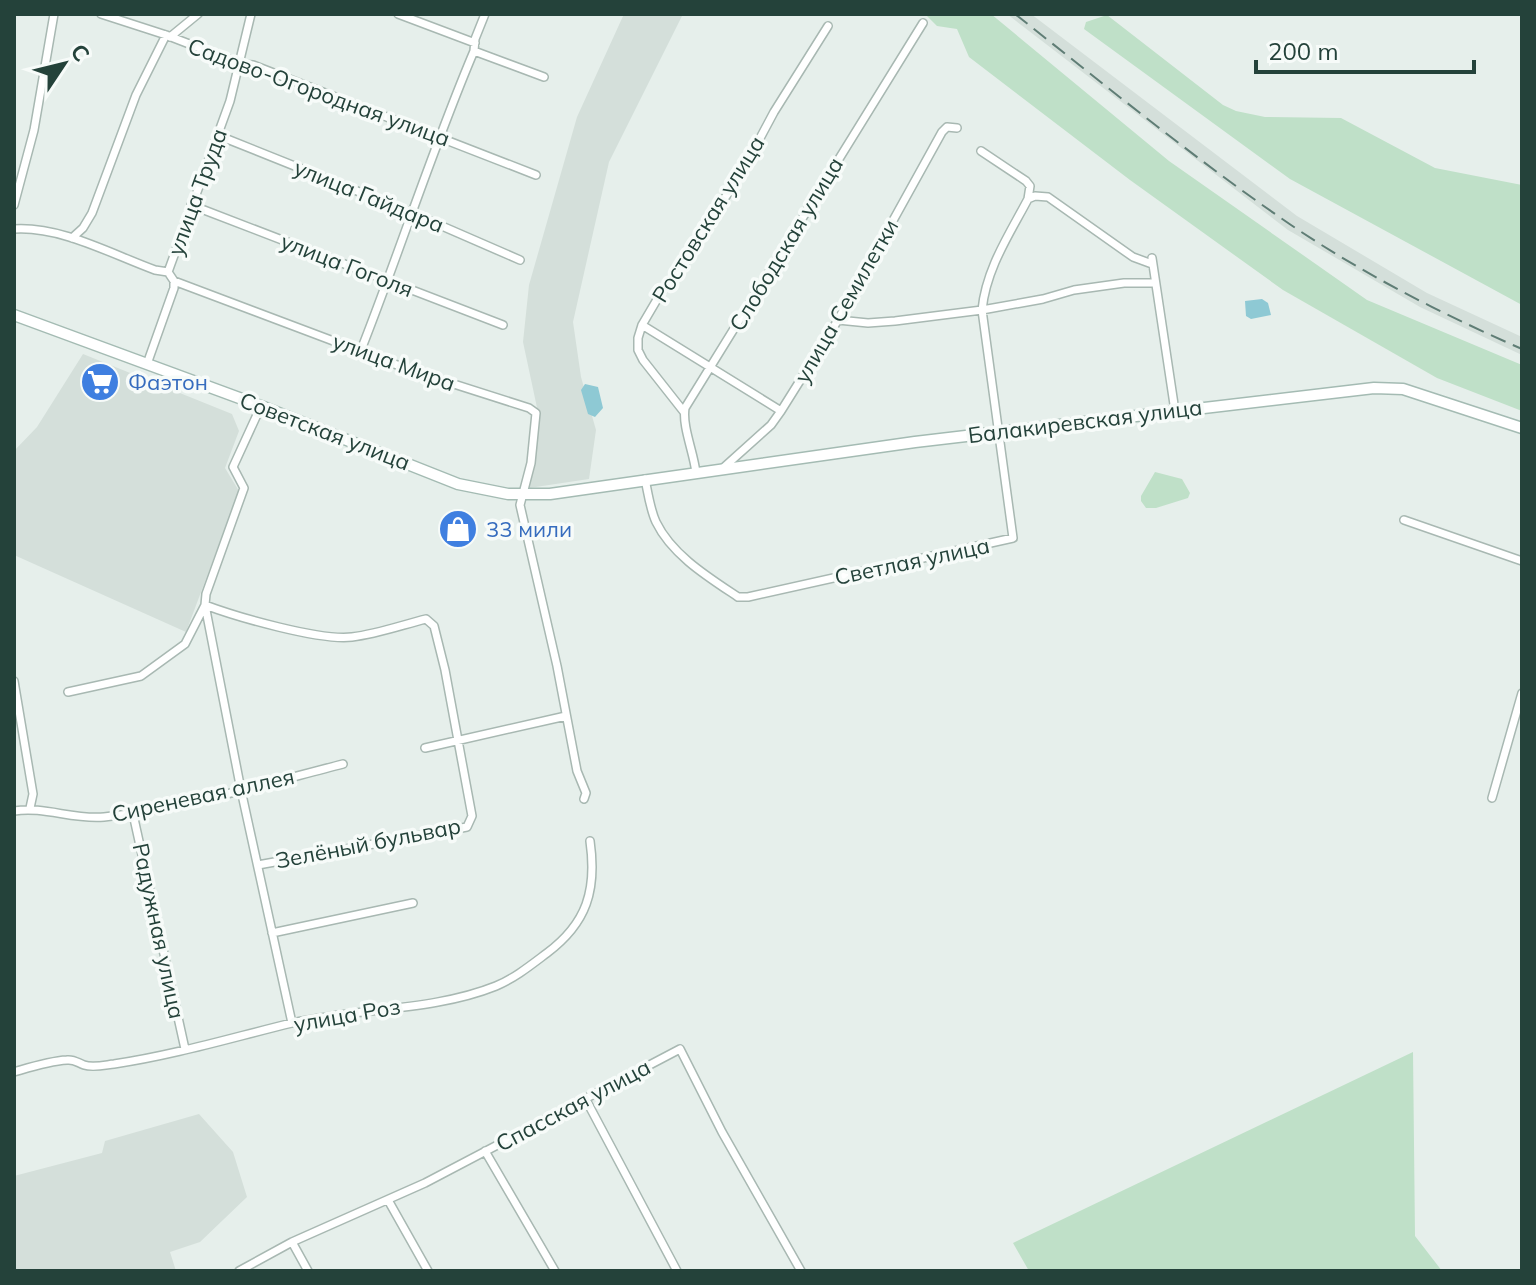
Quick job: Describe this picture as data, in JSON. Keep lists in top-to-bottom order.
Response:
{
  "streets": {
    "street": [
      "Садово-Огородная улица",
      "улица Труда",
      "улица Гайдара",
      "Ростовская улица",
      "Слободская улица",
      "улица Гоголя",
      "улица Семилетки",
      "улица Мира",
      "Балакиревская улица",
      "Советская улица",
      "Светлая улица",
      "Сиреневая аллея",
      "Зелёный бульвар",
      "Радужная улица",
      "улица Роз",
      "Спасская улица"
    ]
  },
  "crossings": [
    ["Садово-Огородная улица", "улица Труда"],
    ["улица Труда", "улица Гайдара"],
    ["улица Труда", "улица Гоголя"],
    ["улица Труда", "улица Мира"],
    ["улица Труда", "Советская улица"],
    ["Ростовская улица", "Слободская улица"],
    ["улица Семилетки", "Балакиревская улица"],
    ["улица Мира", "Советская улица"],
    ["Балакиревская улица", "Советская улица"],
    ["Балакиревская улица", "Светлая улица"],
    ["Советская улица", "Светлая улица"],
    ["Сиреневая аллея", "Зелёный бульвар"],
    ["Сиреневая аллея", "Радужная улица"],
    ["Зелёный бульвар", "улица Роз"],
    ["Радужная улица", "улица Роз"]
  ],
  "places": {
    "supermarket": ["Фаэтон"],
    "shop": ["33 мили"]
  },
  "scale_bar": "200 m",
  "north": "top right"
}
